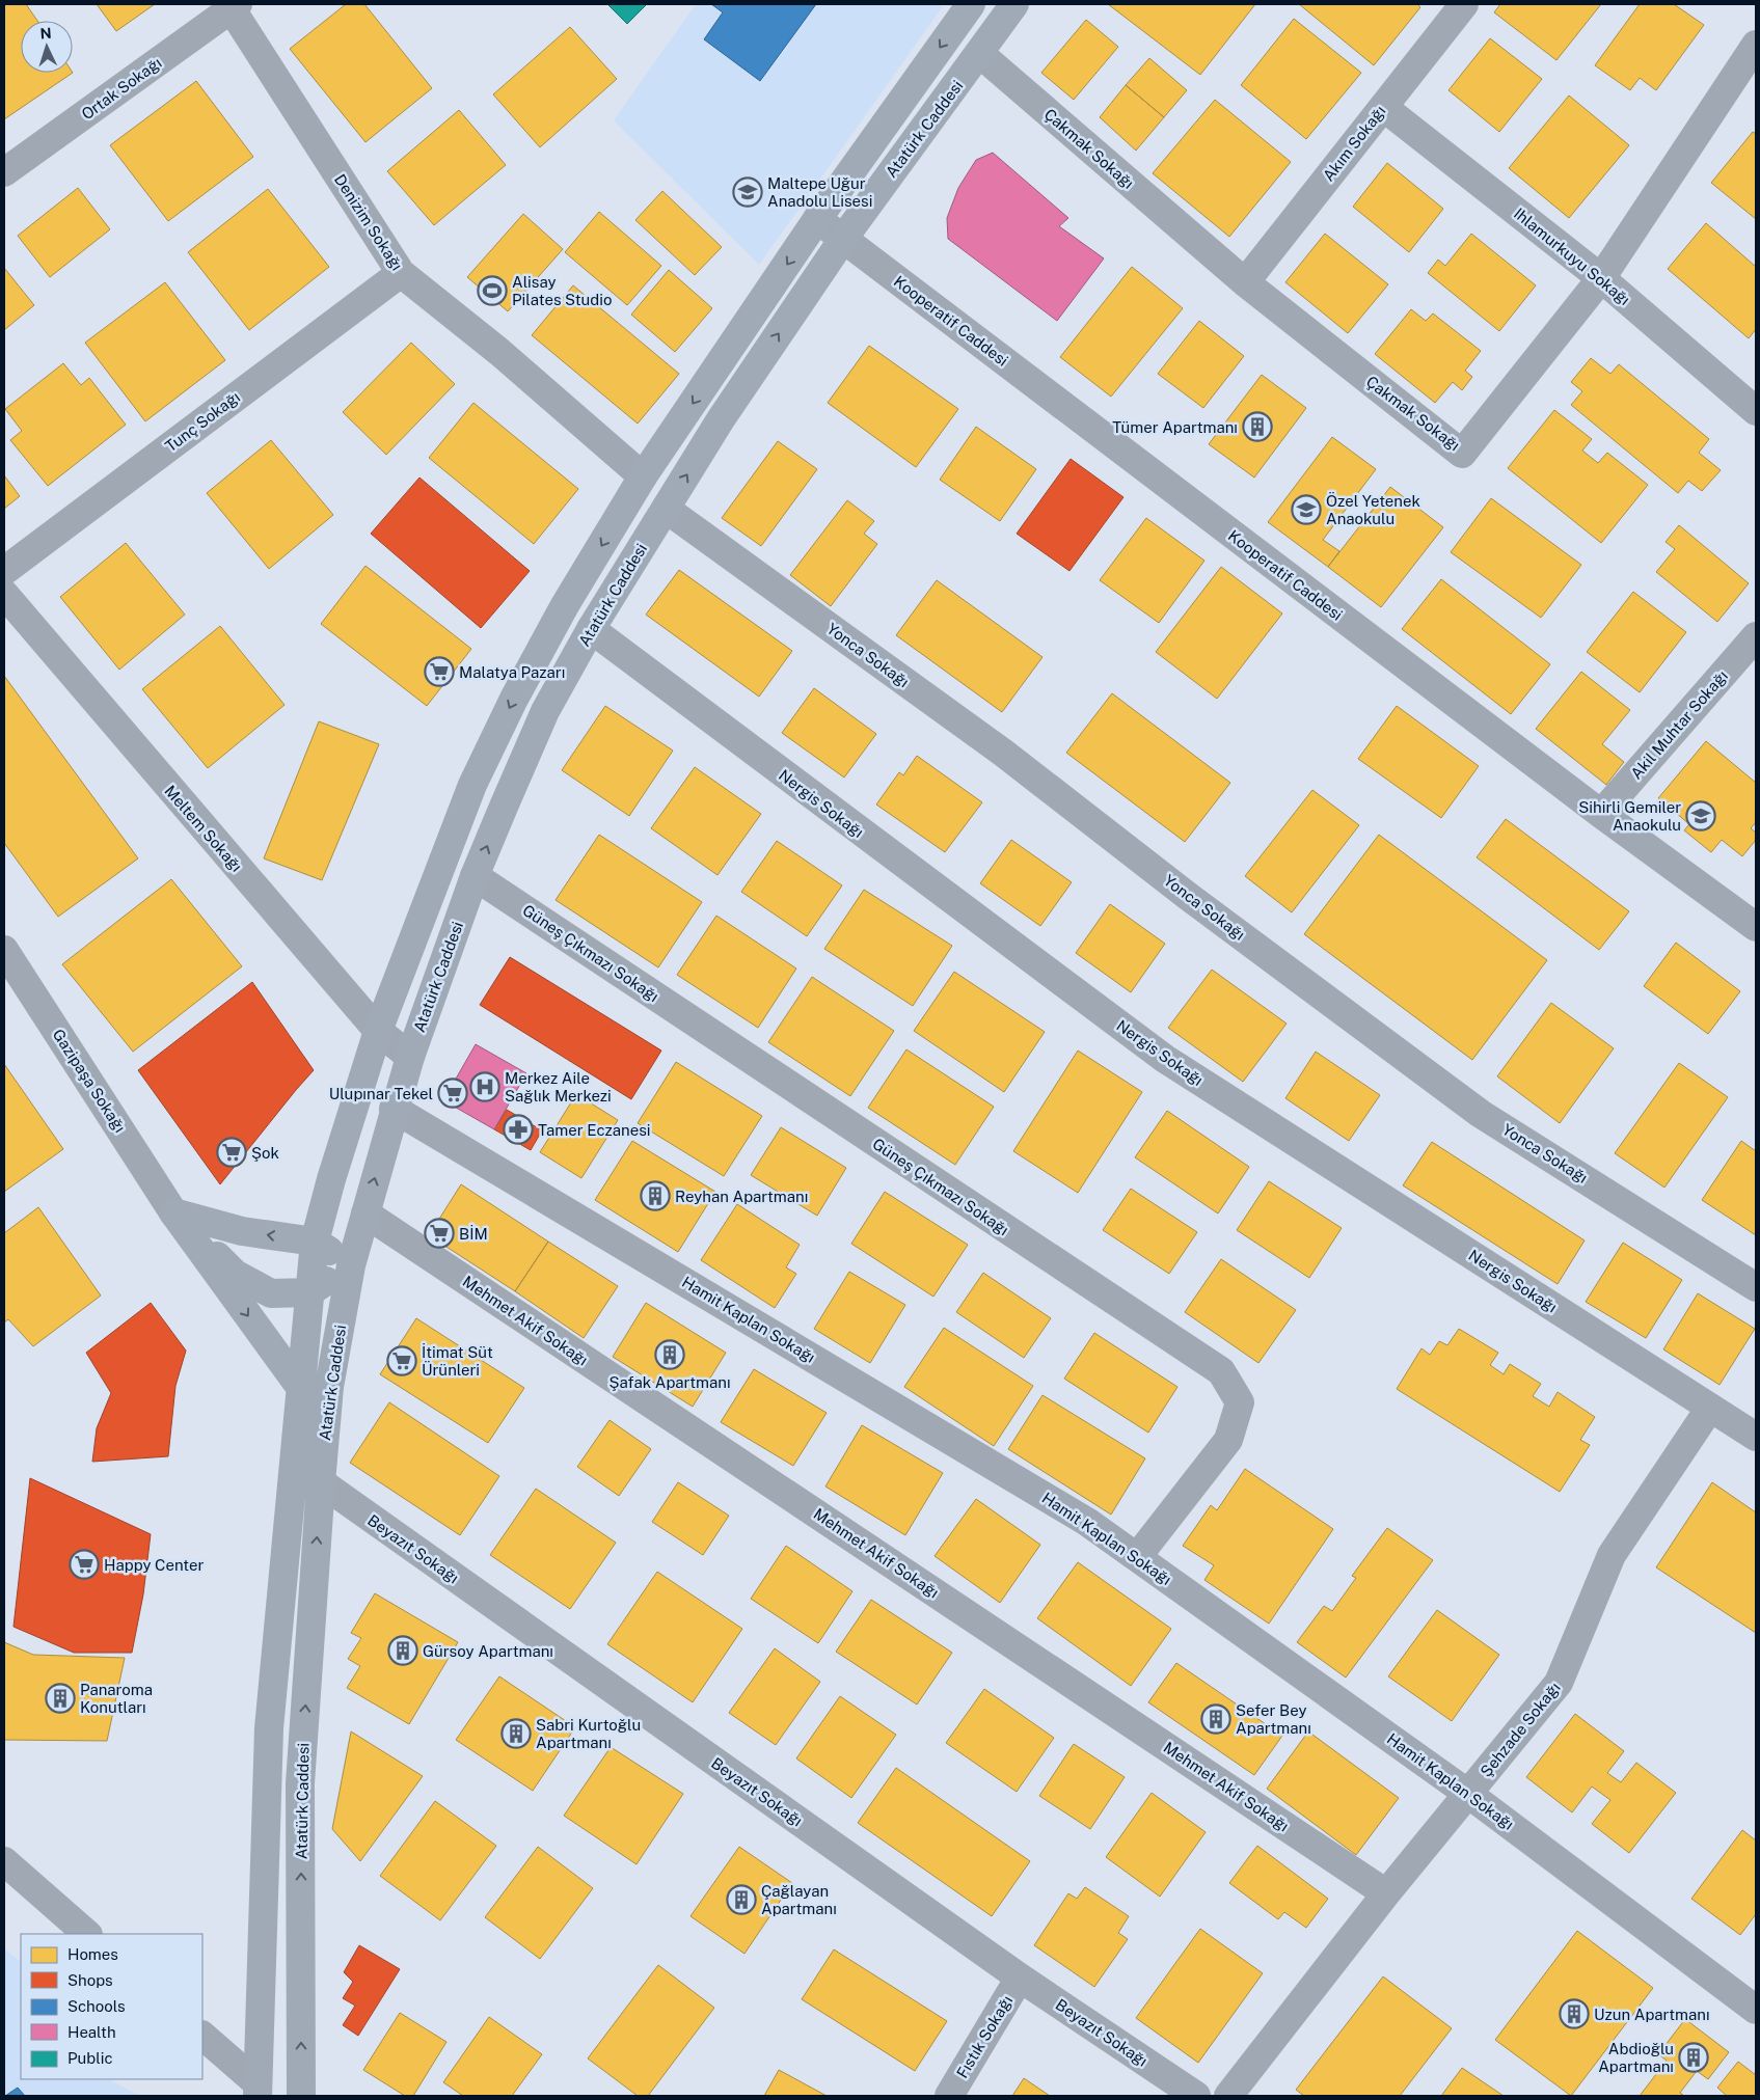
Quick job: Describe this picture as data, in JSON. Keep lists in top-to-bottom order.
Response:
{
  "streets": {
    "main road": ["Atatürk Caddesi"],
    "street": [
      "Ortak Sokağı",
      "Akım Sokağı",
      "Çakmak Sokağı",
      "Denizim Sokağı",
      "Ihlamurkuyu Sokağı",
      "Kooperatif Caddesi",
      "Tunç Sokağı",
      "Yonca Sokağı",
      "Akil Muhtar Sokağı",
      "Nergis Sokağı",
      "Meltem Sokağı",
      "Güneş Çıkmazı Sokağı",
      "Gazipaşa Sokağı",
      "Hamit Kaplan Sokağı",
      "Mehmet Akif Sokağı",
      "Beyazıt Sokağı",
      "Şehzade Sokağı",
      "Fıstık Sokağı"
    ]
  },
  "crossings": [
    ["Ortak Sokağı", "Denizim Sokağı"],
    ["Atatürk Caddesi", "Çakmak Sokağı"],
    ["Atatürk Caddesi", "Denizim Sokağı"],
    ["Atatürk Caddesi", "Kooperatif Caddesi"],
    ["Atatürk Caddesi", "Yonca Sokağı"],
    ["Atatürk Caddesi", "Nergis Sokağı"],
    ["Atatürk Caddesi", "Meltem Sokağı"],
    ["Atatürk Caddesi", "Güneş Çıkmazı Sokağı"],
    ["Atatürk Caddesi", "Hamit Kaplan Sokağı"],
    ["Atatürk Caddesi", "Mehmet Akif Sokağı"],
    ["Atatürk Caddesi", "Beyazıt Sokağı"],
    ["Akım Sokağı", "Çakmak Sokağı"],
    ["Akım Sokağı", "Ihlamurkuyu Sokağı"],
    ["Çakmak Sokağı", "Ihlamurkuyu Sokağı"],
    ["Denizim Sokağı", "Tunç Sokağı"],
    ["Kooperatif Caddesi", "Akil Muhtar Sokağı"],
    ["Nergis Sokağı", "Şehzade Sokağı"],
    ["Güneş Çıkmazı Sokağı", "Hamit Kaplan Sokağı"],
    ["Hamit Kaplan Sokağı", "Şehzade Sokağı"],
    ["Mehmet Akif Sokağı", "Şehzade Sokağı"],
    ["Beyazıt Sokağı", "Fıstık Sokağı"]
  ],
  "places": {
    "school or university": ["Maltepe Uğur Anadolu Lisesi", "Özel Yetenek Anaokulu", "Sihirli Gemiler Anaokulu"],
    "sports": ["Alisay Pilates Studio"],
    "building": [
      "Tümer Apartmanı",
      "Reyhan Apartmanı",
      "Şafak Apartmanı",
      "Gürsoy Apartmanı",
      "Panaroma Konutları",
      "Sefer Bey Apartmanı",
      "Sabri Kurtoğlu Apartmanı",
      "Çağlayan Apartmanı",
      "Uzun Apartmanı",
      "Abdioğlu Apartmanı"
    ],
    "supermarket": [
      "Malatya Pazarı",
      "Ulupınar Tekel",
      "Şok",
      "BİM",
      "İtimat Süt Ürünleri",
      "Happy Center"
    ],
    "hospital": ["Merkez Aile Sağlık Merkezi"],
    "pharmacy": ["Tamer Eczanesi"]
  },
  "legend": [
    "Homes",
    "Shops",
    "Schools",
    "Health",
    "Public"
  ],
  "north": "top"
}
